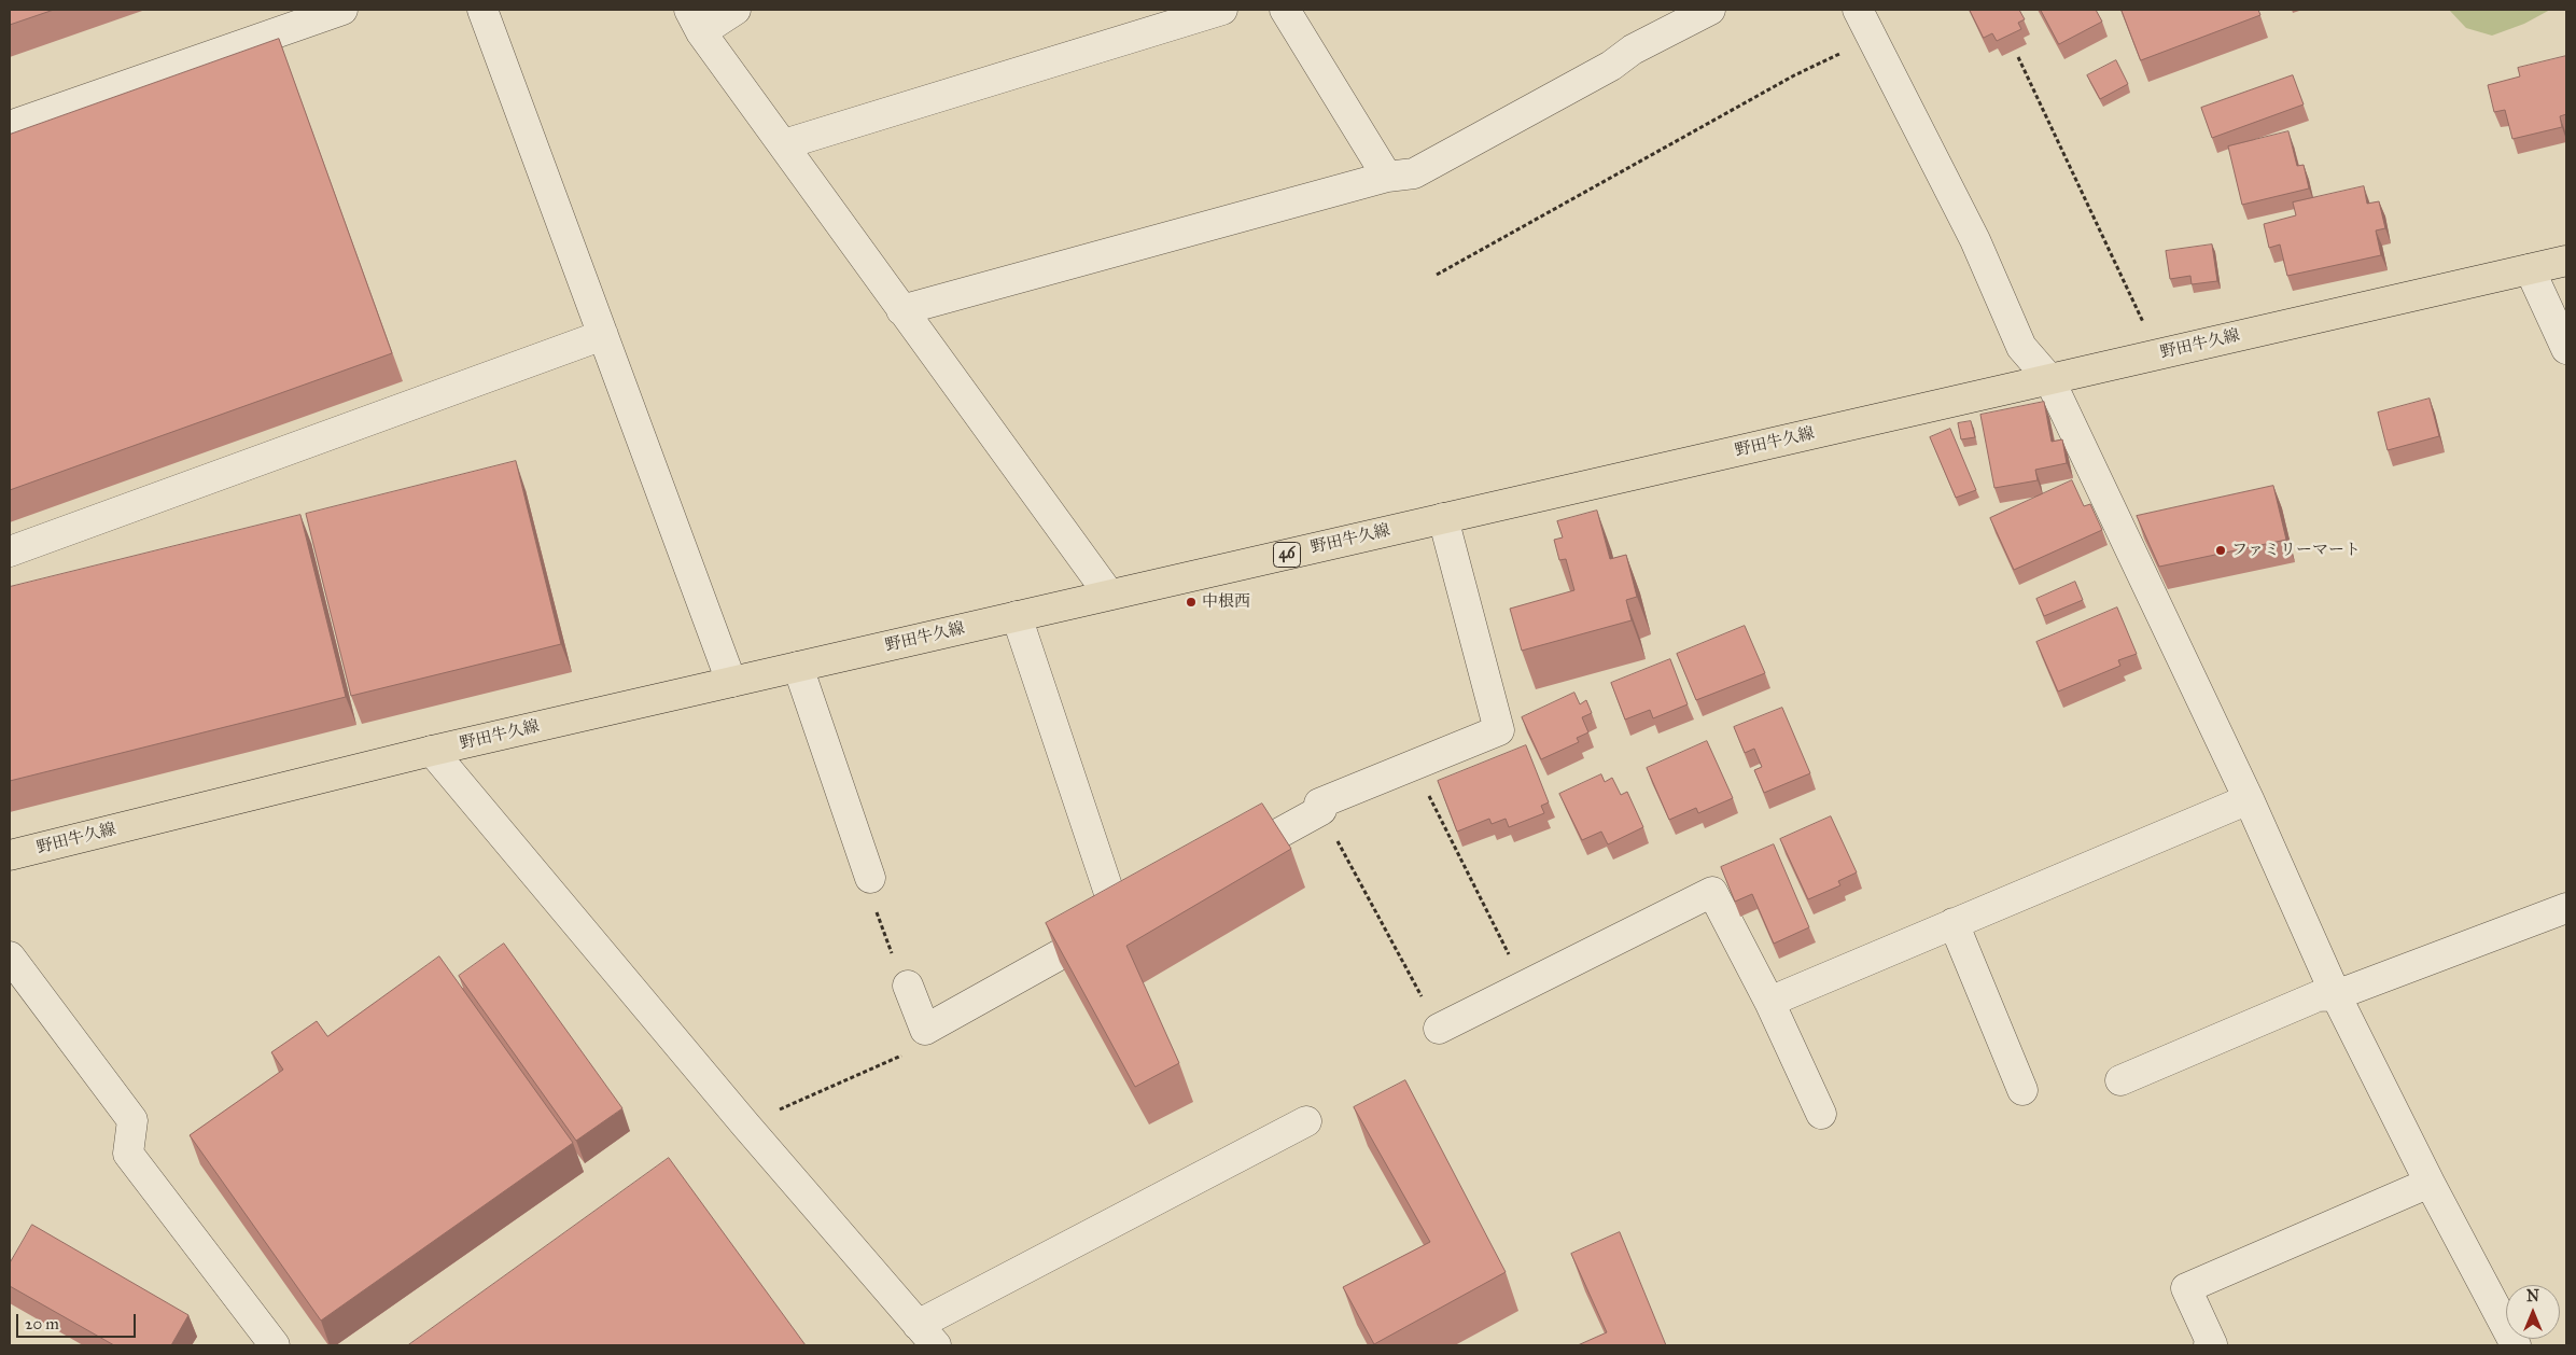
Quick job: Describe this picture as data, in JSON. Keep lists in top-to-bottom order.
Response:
{
  "streets": {
    "main road": ["野田牛久線", "46"]
  },
  "places": ["ファミリーマート", "中根西"],
  "scale_bar": "20 m",
  "north": "top"
}
